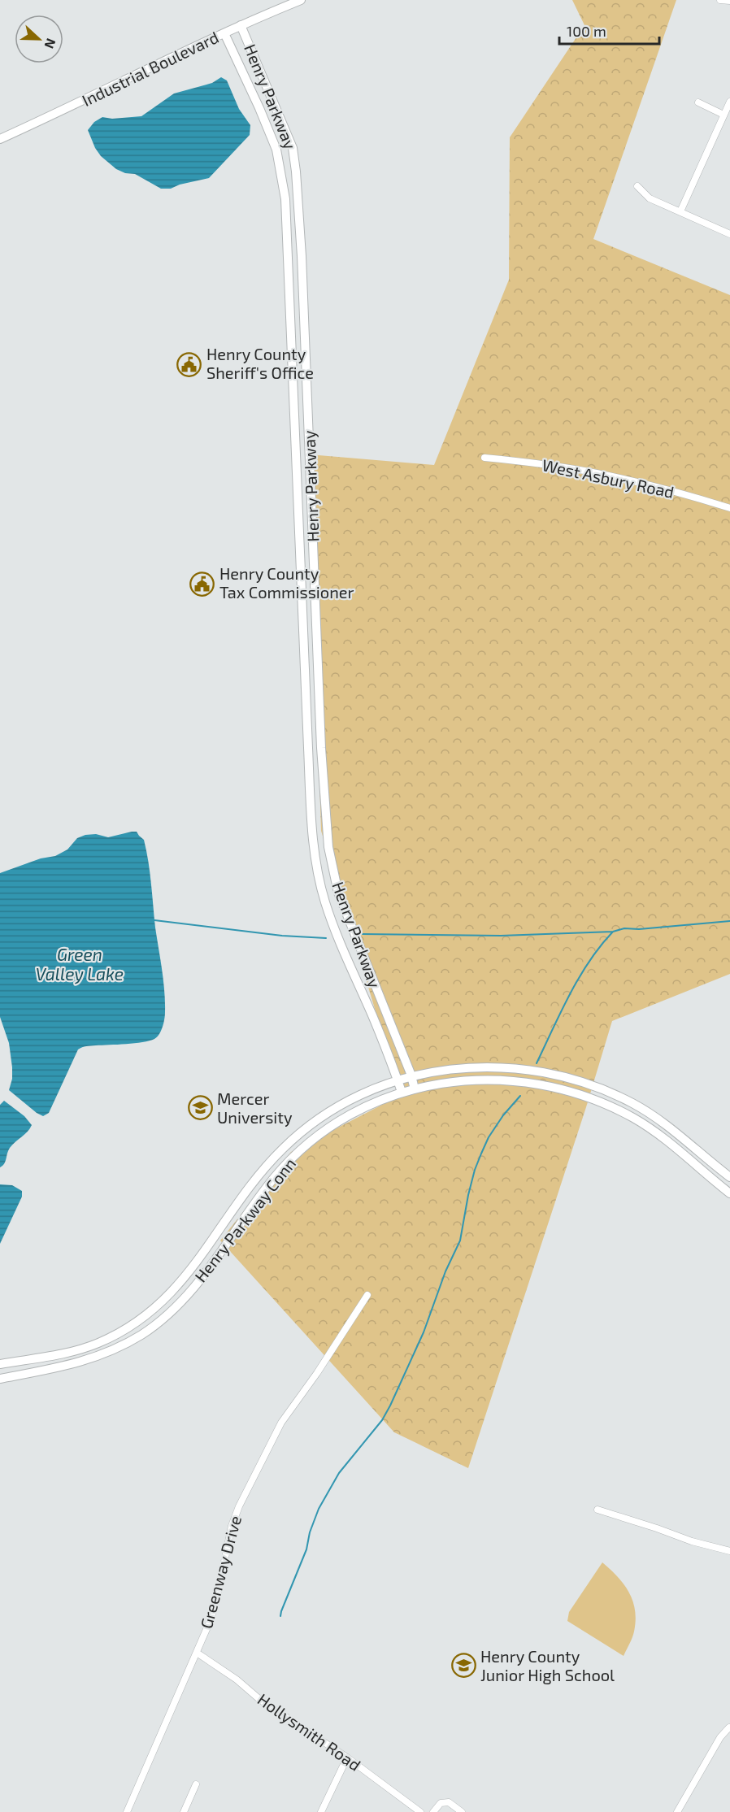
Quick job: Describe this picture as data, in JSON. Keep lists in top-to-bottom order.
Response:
{
  "streets": {
    "street": [
      "Industrial Boulevard",
      "Henry Parkway",
      "West Asbury Road",
      "Henry Parkway Conn",
      "Greenway Drive",
      "Hollysmith Road"
    ]
  },
  "crossings": [
    ["Industrial Boulevard", "Henry Parkway"],
    ["Henry Parkway", "Henry Parkway Conn"],
    ["Greenway Drive", "Hollysmith Road"]
  ],
  "water": ["Green Valley Lake"],
  "places": {
    "public building": ["Henry County Sheriff's Office", "Henry County Tax Commissioner"],
    "school or university": ["Mercer University", "Henry County Junior High School"]
  },
  "scale_bar": "100 m",
  "north": "right"
}
